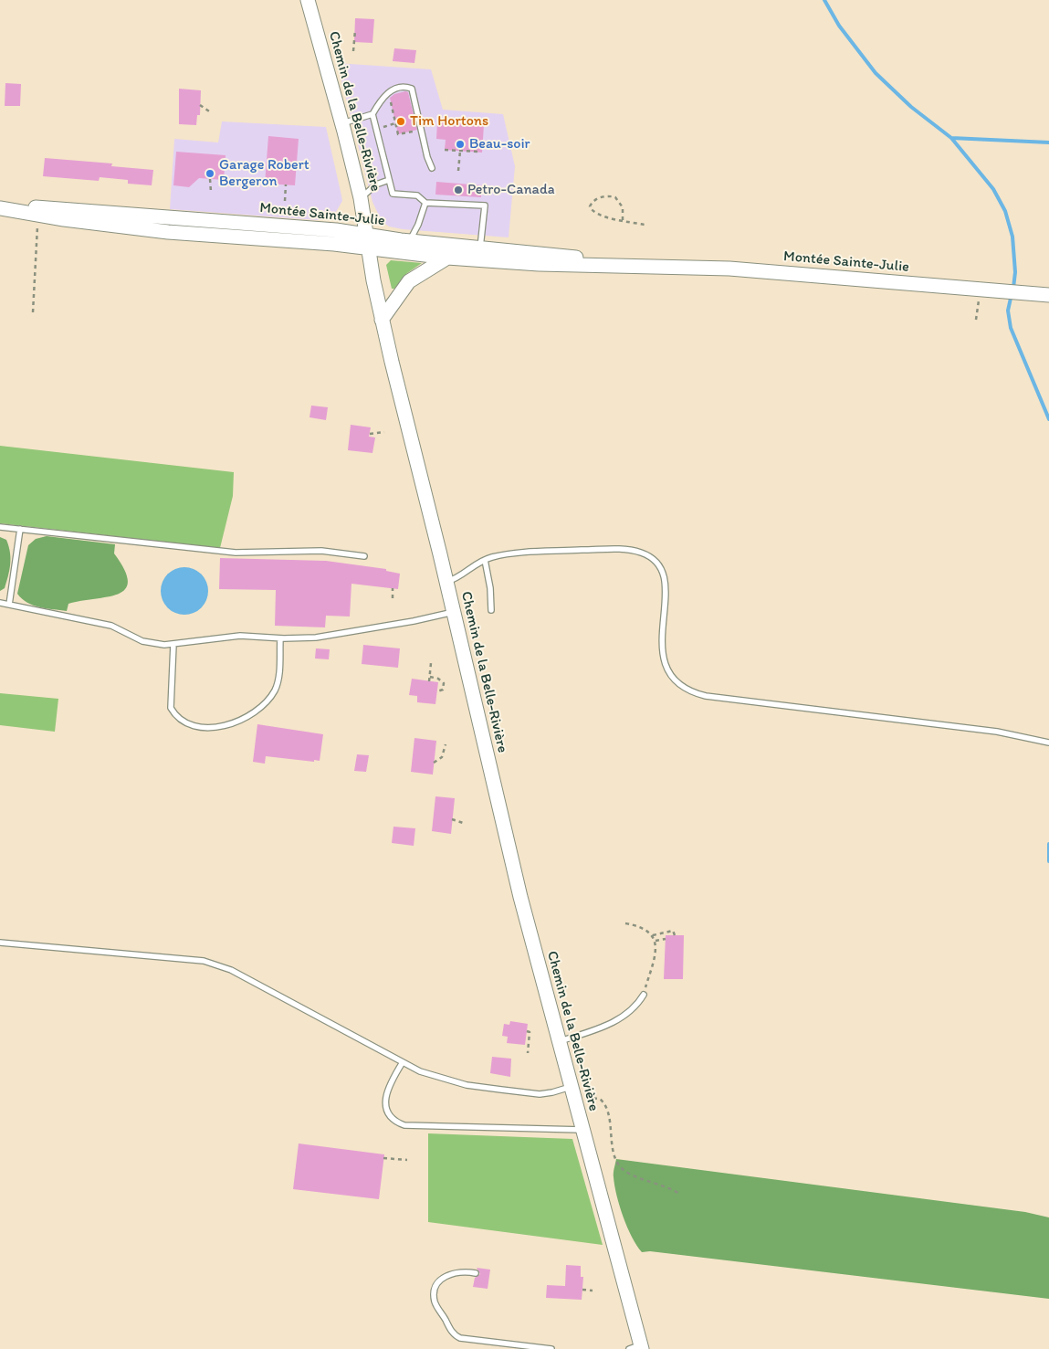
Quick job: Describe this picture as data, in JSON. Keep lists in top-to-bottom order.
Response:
{
  "streets": {
    "main road": ["Chemin de la Belle-Rivière", "Montée Sainte-Julie"]
  },
  "crossings": [
    ["Chemin de la Belle-Rivière", "Montée Sainte-Julie"]
  ],
  "places": [
    "Tim Hortons",
    "Beau-soir",
    "Garage Robert Bergeron",
    "Petro-Canada"
  ]
}
